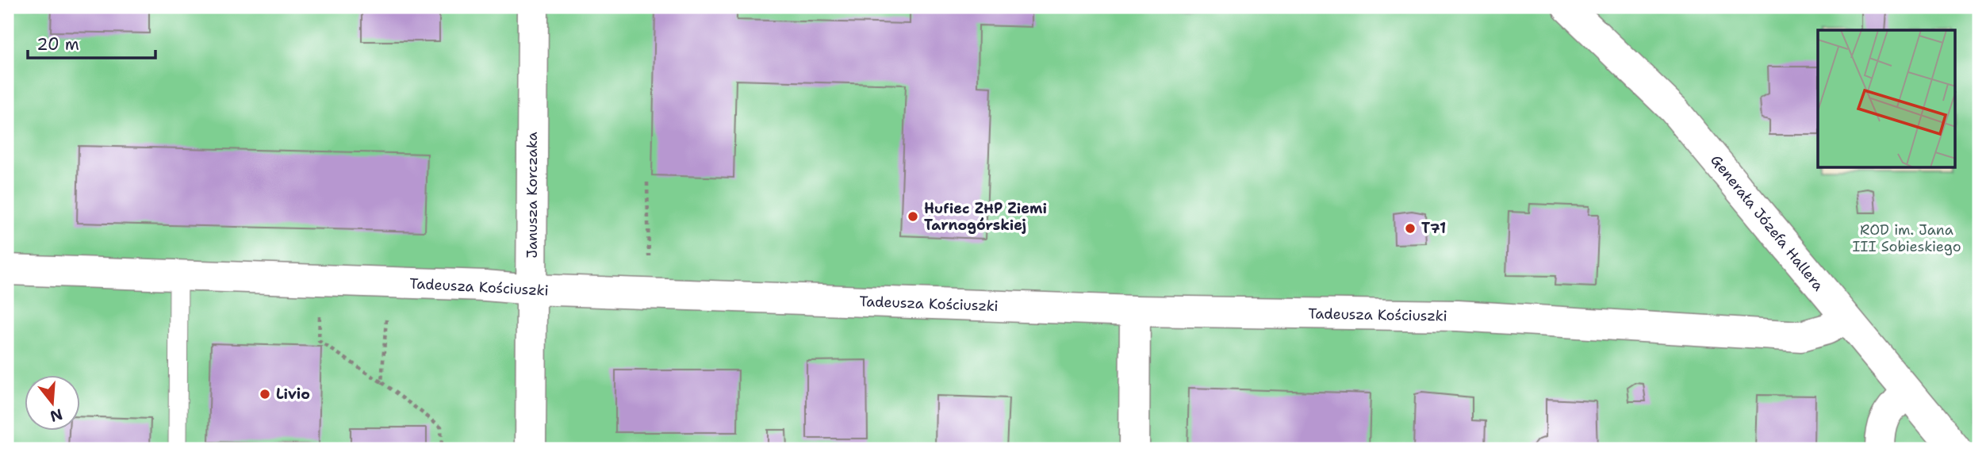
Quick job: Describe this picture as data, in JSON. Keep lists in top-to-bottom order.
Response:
{
  "streets": {
    "street": ["Janusza Korczaka", "Generała Józefa Hallera", "Tadeusza Kościuszki"]
  },
  "crossings": [
    ["Janusza Korczaka", "Tadeusza Kościuszki"],
    ["Generała Józefa Hallera", "Tadeusza Kościuszki"]
  ],
  "parks": ["ROD im. Jana III Sobieskiego"],
  "places": ["Hufiec ZHP Ziemi Tarnogórskiej", "T71", "Livio"],
  "scale_bar": "20 m",
  "north": "bottom"
}
